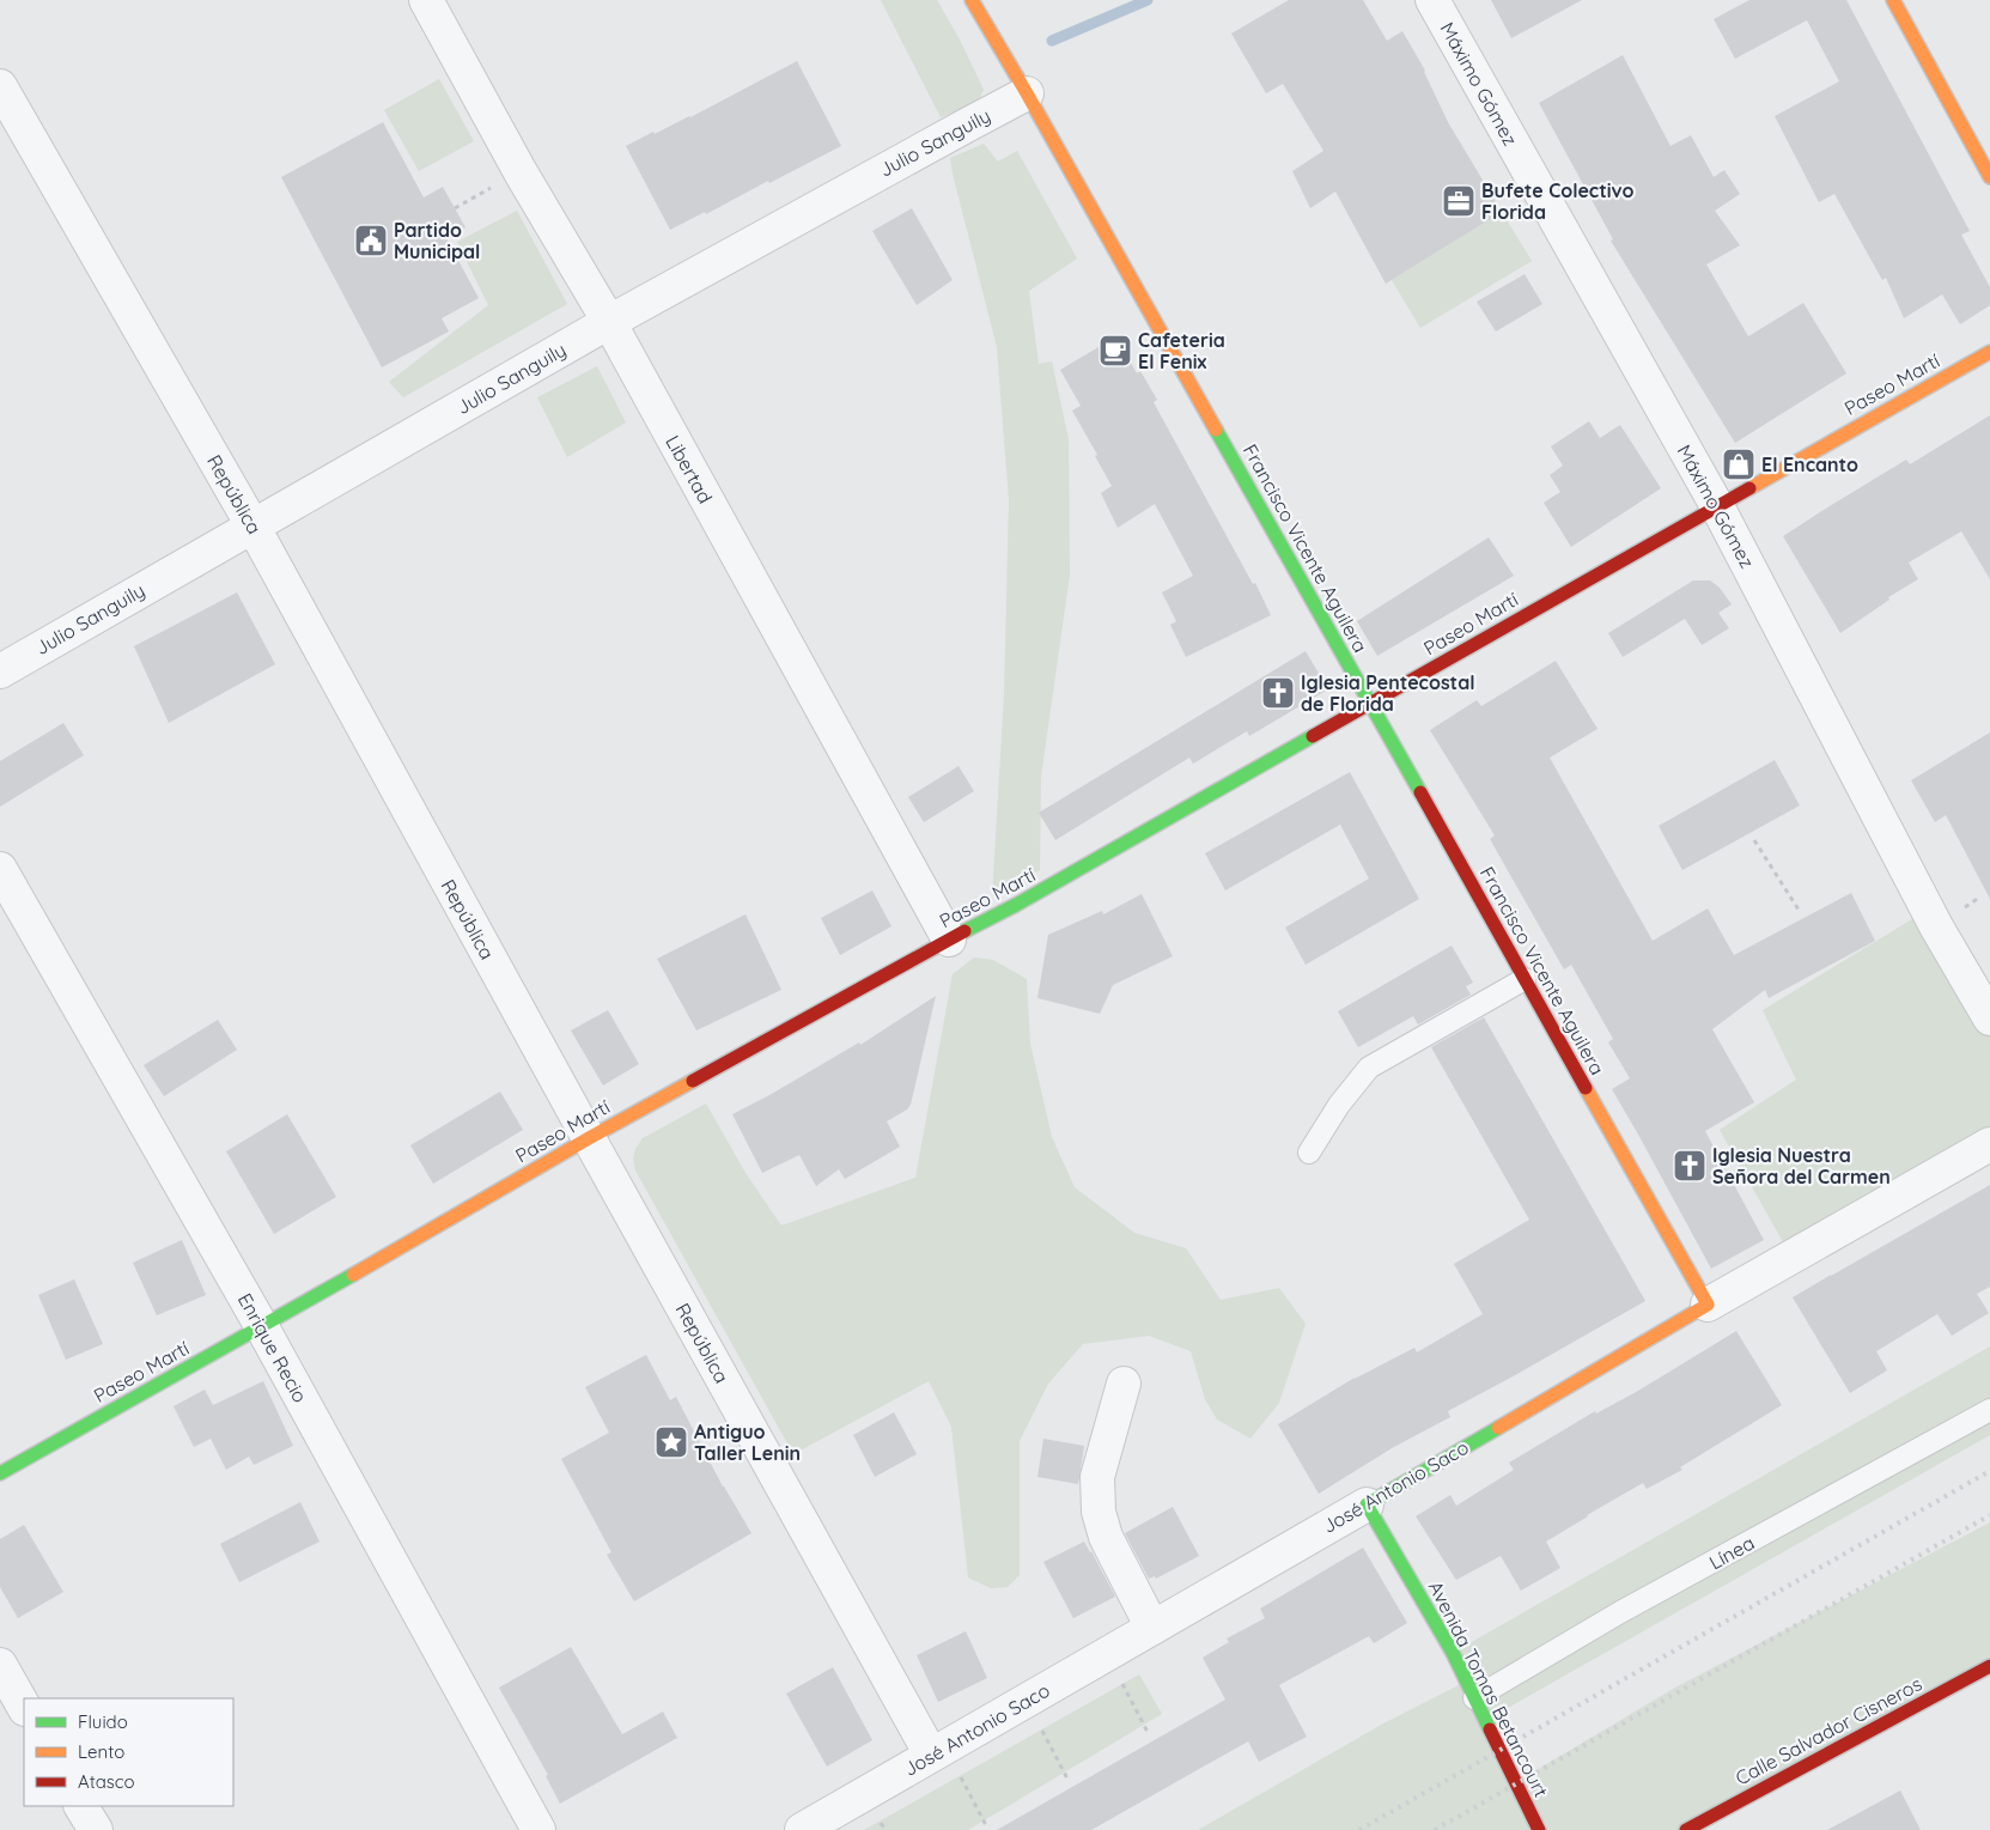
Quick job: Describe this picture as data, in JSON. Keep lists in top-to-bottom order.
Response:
{
  "streets": {
    "street": [
      "Máximo Gómez",
      "Julio Sanguily",
      "Paseo Martí",
      "Libertad",
      "República",
      "Francisco Vicente Aguilera",
      "Enrique Recio",
      "José Antonio Saco",
      "Avenida Tomas Betancourt",
      "Calle Salvador Cisneros"
    ],
    "lane": ["Línea"]
  },
  "crossings": [
    ["Máximo Gómez", "Paseo Martí"],
    ["Julio Sanguily", "Libertad"],
    ["Julio Sanguily", "República"],
    ["Julio Sanguily", "Francisco Vicente Aguilera"],
    ["Paseo Martí", "Libertad"],
    ["Paseo Martí", "República"],
    ["Paseo Martí", "Francisco Vicente Aguilera"],
    ["Paseo Martí", "Enrique Recio"],
    ["República", "José Antonio Saco"],
    ["Francisco Vicente Aguilera", "José Antonio Saco"],
    ["José Antonio Saco", "Avenida Tomas Betancourt"],
    ["Línea", "Avenida Tomas Betancourt"]
  ],
  "places": {
    "office": ["Bufete Colectivo Florida"],
    "public building": ["Partido Municipal"],
    "cafe": ["Cafeteria El Fenix"],
    "shop": ["El Encanto"],
    "church": ["Iglesia Pentecostal de Florida", "Iglesia Nuestra Señora del Carmen"],
    "place": ["Antiguo Taller Lenin"]
  },
  "legend": ["Fluido", "Lento", "Atasco"]
}
